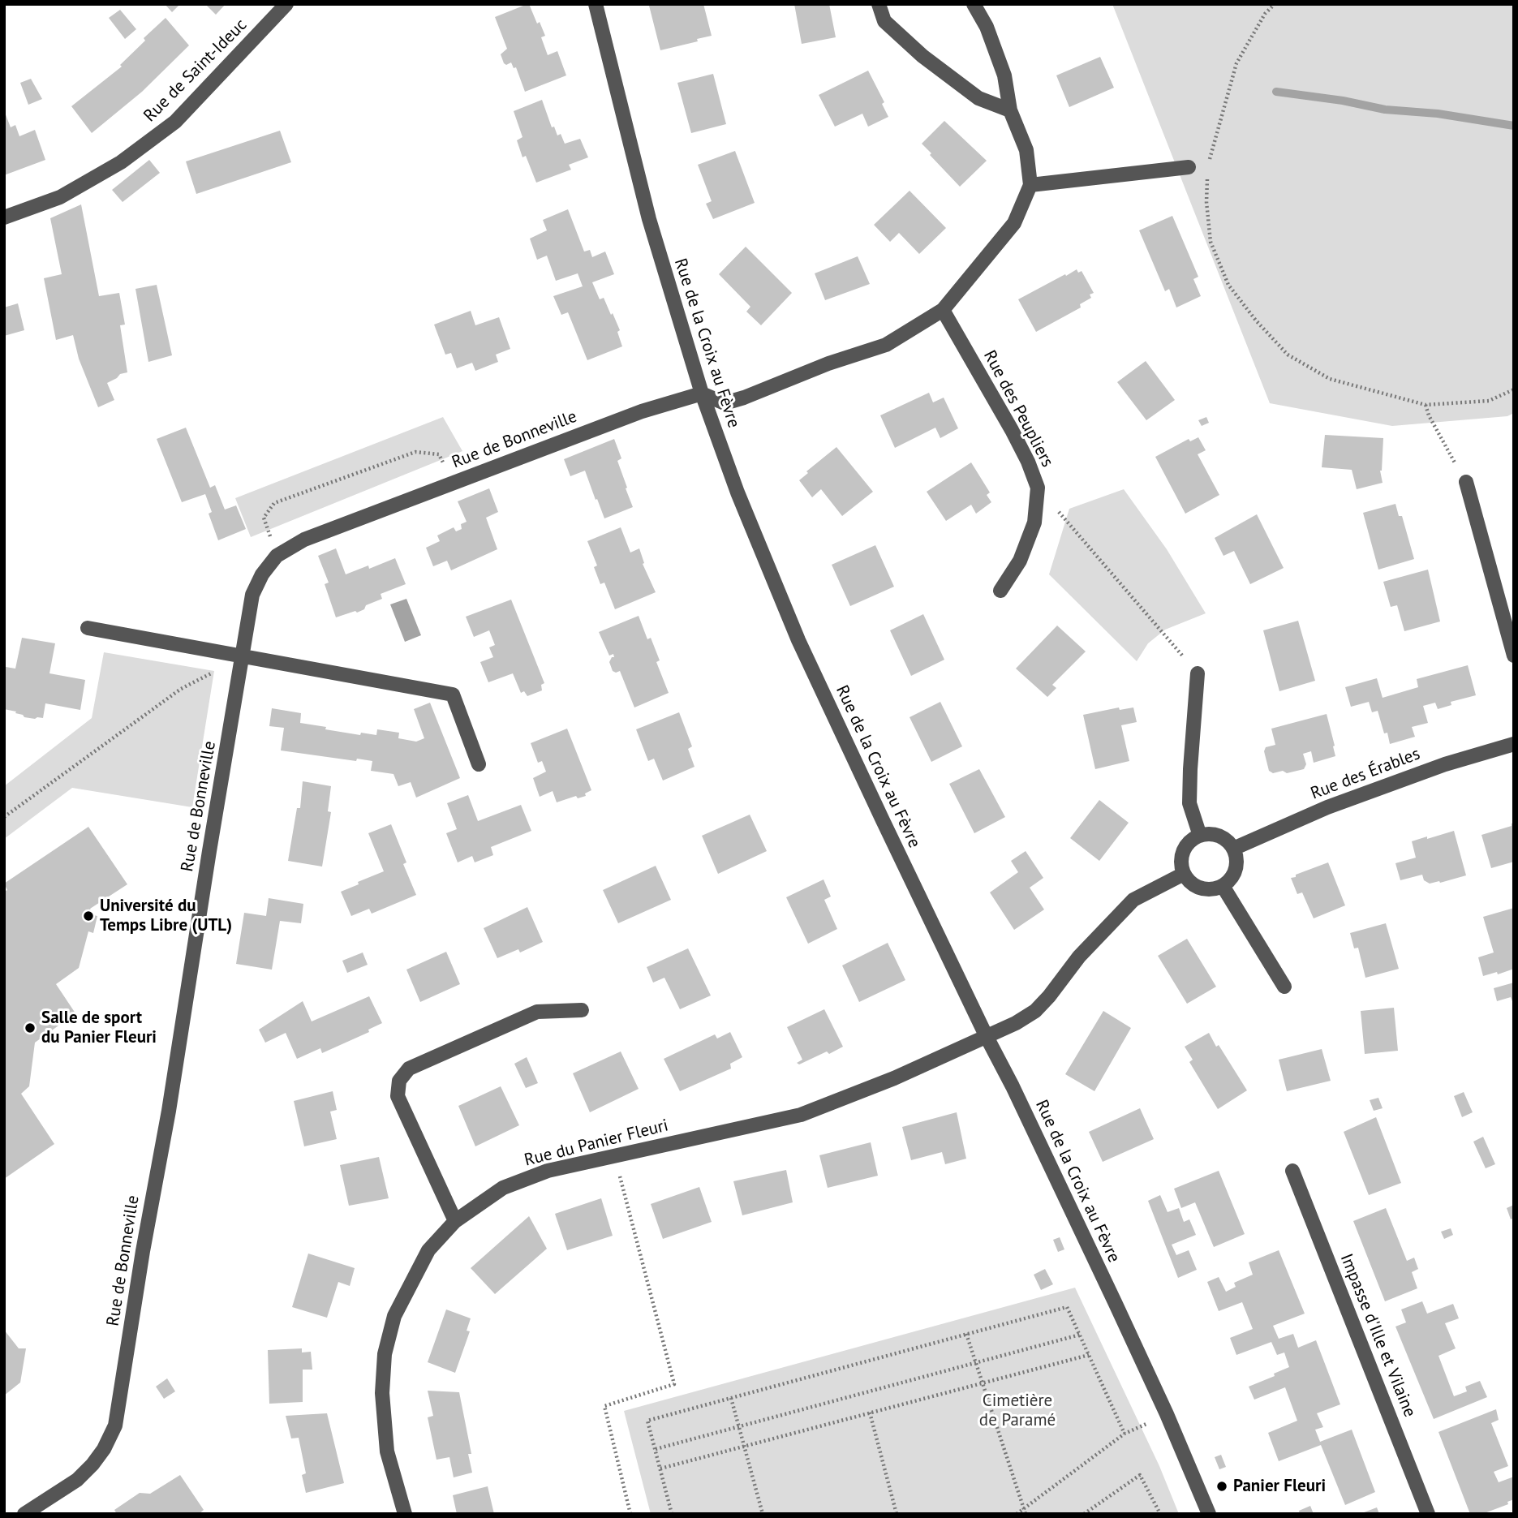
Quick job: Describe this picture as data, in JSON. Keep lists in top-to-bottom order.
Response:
{
  "streets": {
    "street": [
      "Rue de Saint-Ideuc",
      "Rue de la Croix au Fèvre",
      "Rue des Peupliers",
      "Rue de Bonneville",
      "Rue des Érables",
      "Rue du Panier Fleuri",
      "Impasse d'Ille et Vilaine"
    ]
  },
  "crossings": [
    ["Rue de la Croix au Fèvre", "Rue de Bonneville"],
    ["Rue de la Croix au Fèvre", "Rue du Panier Fleuri"]
  ],
  "parks": ["Cimetière de Paramé"],
  "places": ["Université du Temps Libre (UTL)", "Salle de sport du Panier Fleuri", "Panier Fleuri"]
}
